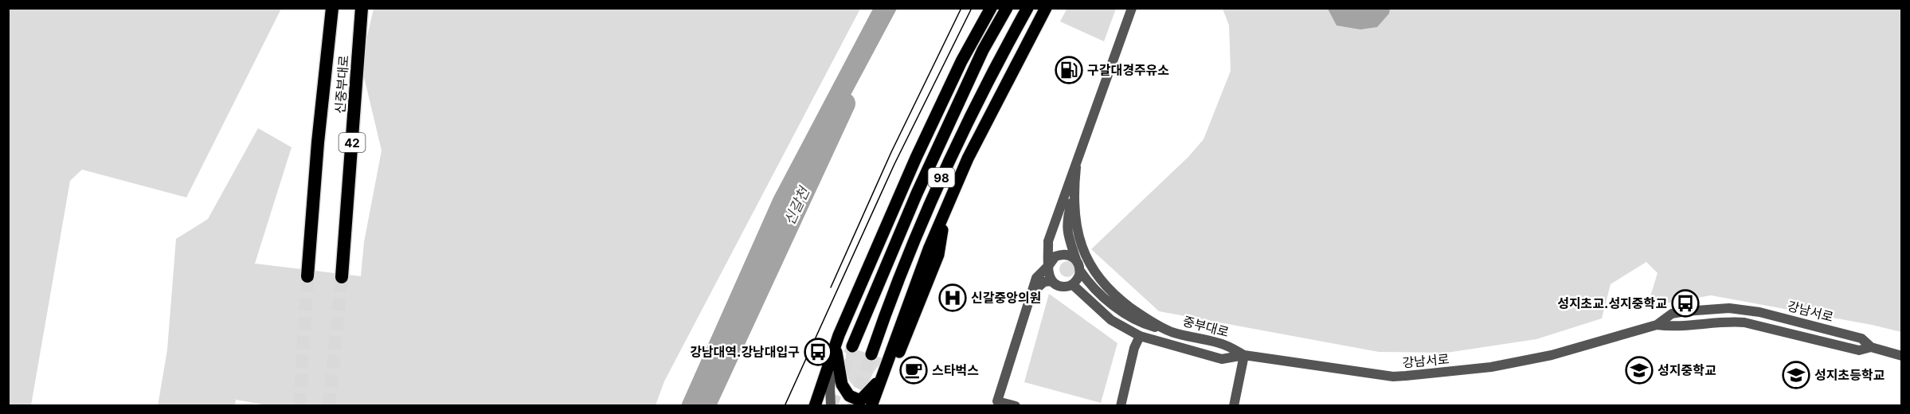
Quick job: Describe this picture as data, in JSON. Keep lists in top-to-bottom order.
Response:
{
  "streets": {
    "highway": ["신중부대로", "42"],
    "main road": ["98"],
    "street": ["강남서로", "중부대로"]
  },
  "crossings": [
    ["강남서로", "중부대로"]
  ],
  "water": ["신갈천"],
  "places": {
    "fuel station": ["구갈대경주유소"],
    "hospital": ["신갈중앙의원"],
    "bus stop": ["성지초교.성지중학교", "강남대역.강남대입구"],
    "cafe": ["스타벅스"],
    "school or university": ["성지중학교", "성지초등학교"]
  }
}
